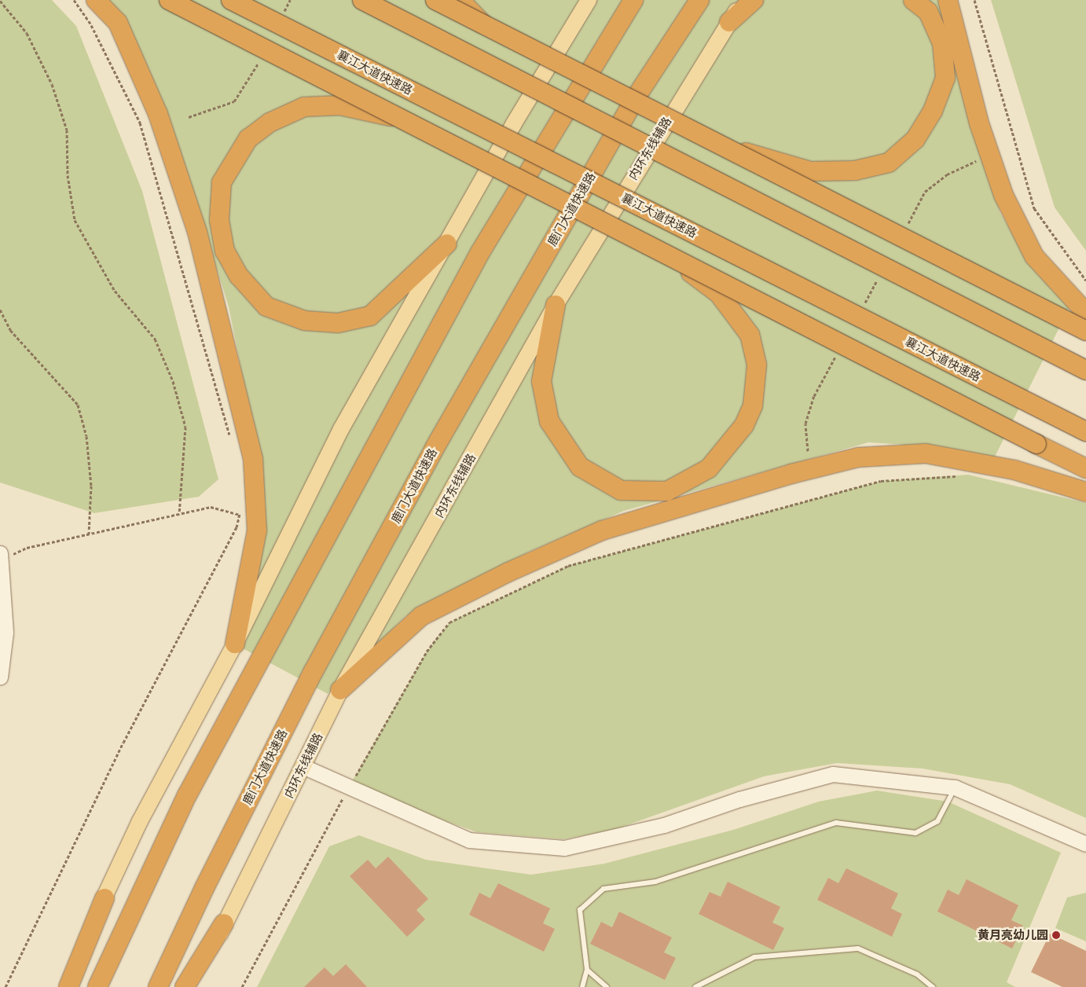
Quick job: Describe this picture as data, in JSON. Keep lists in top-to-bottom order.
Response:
{
  "streets": {
    "highway": ["襄江大道快速路", "鹿门大道快速路"],
    "main road": ["内环东线辅路"]
  },
  "places": ["黄月亮幼儿园"]
}
